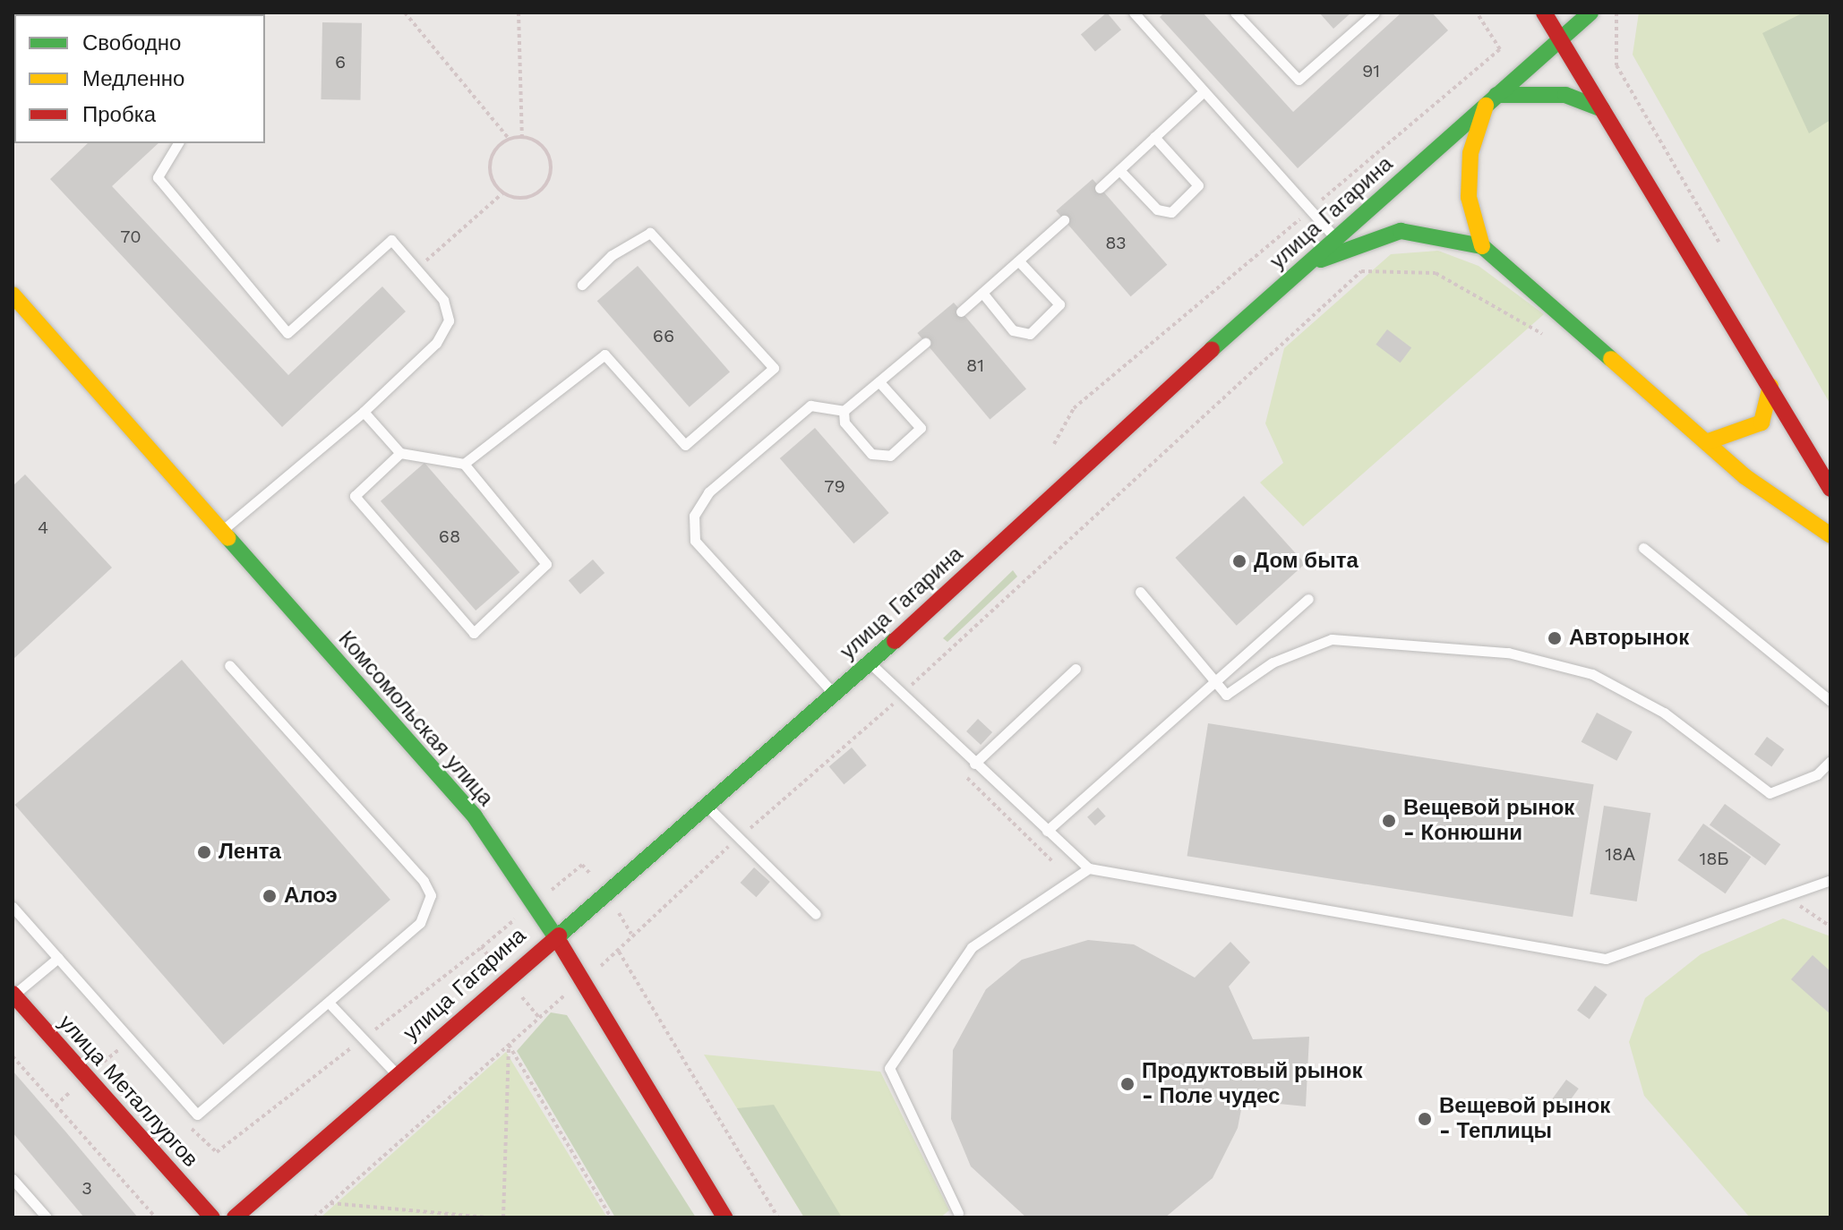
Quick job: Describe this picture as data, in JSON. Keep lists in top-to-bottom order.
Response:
{
  "streets": {
    "main road": ["улица Гагарина", "Комсомольская улица", "улица Металлургов"]
  },
  "crossings": [
    ["улица Гагарина", "Комсомольская улица"]
  ],
  "places": [
    "Дом быта",
    "Авторынок",
    "Вещевой рынок - Конюшни",
    "Лента",
    "Алоэ",
    "Продуктовый рынок - Поле чудес",
    "Вещевой рынок - Теплицы"
  ],
  "house_numbers": [
    "6",
    "91",
    "70",
    "83",
    "66",
    "81",
    "79",
    "4",
    "68",
    "18А",
    "18Б",
    "3"
  ],
  "legend": ["Свободно", "Медленно", "Пробка"]
}
